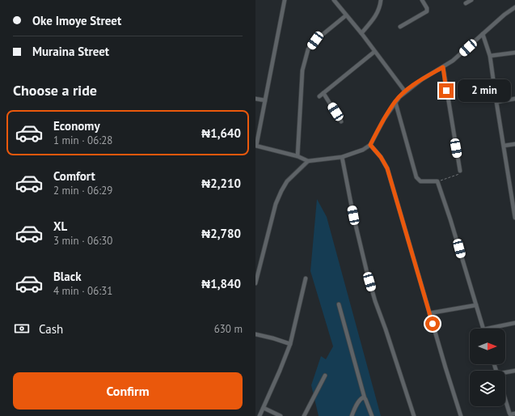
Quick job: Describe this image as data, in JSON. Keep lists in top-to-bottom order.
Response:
{
  "north": "right",
  "page": {
    "banner": ["Oke Imoye Street", "Muraina Street"],
    "heading": "Choose a ride",
    "bubble": "2 min",
    "list": [
      {
        "name": "Economy",
        "note": "1 min · 06:28",
        "value": "₦1,640"
      },
      {
        "name": "Comfort",
        "note": "2 min · 06:29",
        "value": "₦2,210"
      },
      {
        "name": "XL",
        "note": "3 min · 06:30",
        "value": "₦2,780"
      },
      {
        "name": "Black",
        "note": "4 min · 06:31",
        "value": "₦1,840"
      }
    ],
    "pay": ["Cash", "630 m"],
    "buttons": "Confirm"
  }
}
